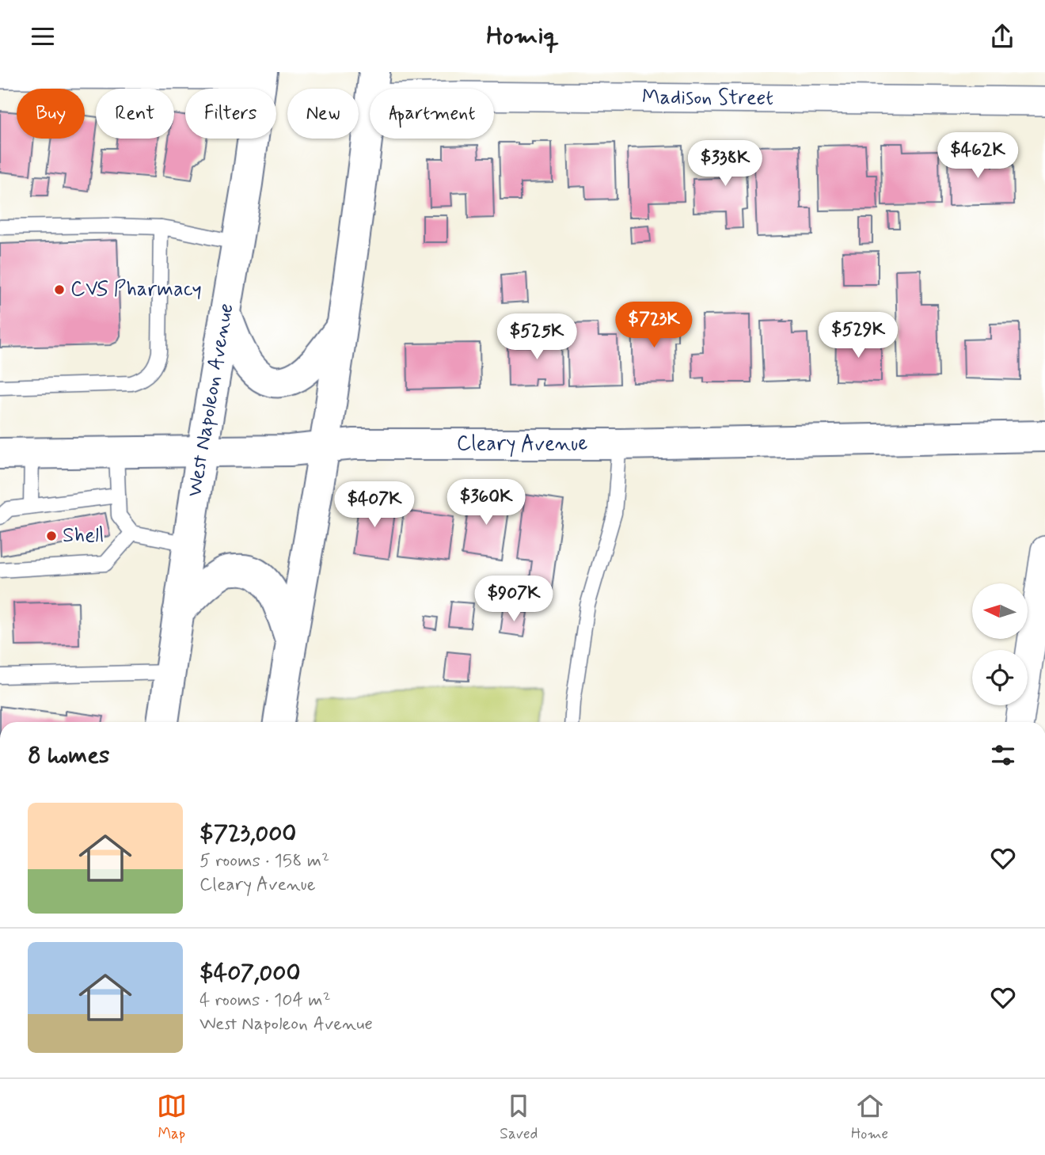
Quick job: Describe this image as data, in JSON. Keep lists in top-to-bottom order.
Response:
{
  "streets": {
    "main road": ["West Napoleon Avenue", "Cleary Avenue"],
    "street": ["Madison Street"]
  },
  "crossings": [
    ["West Napoleon Avenue", "Cleary Avenue"]
  ],
  "places": ["CVS Pharmacy", "Shell"],
  "north": "left",
  "page": {
    "header": "Homiq",
    "chip": [
      "Buy",
      "Rent",
      "Filters",
      "New",
      "Apartment"
    ],
    "price": [
      "$462K",
      "$338K",
      "$723K",
      "$529K",
      "$525K",
      "$360K",
      "$407K",
      "$907K"
    ],
    "heading": "8 homes",
    "list": [
      {
        "name": "$723,000",
        "note": "5 rooms · 158 m² · Cleary Avenue"
      },
      {
        "name": "$407,000",
        "note": "4 rooms · 104 m² · West Napoleon Avenue"
      }
    ],
    "tabs": ["Map", "Saved", "Home"]
  }
}
